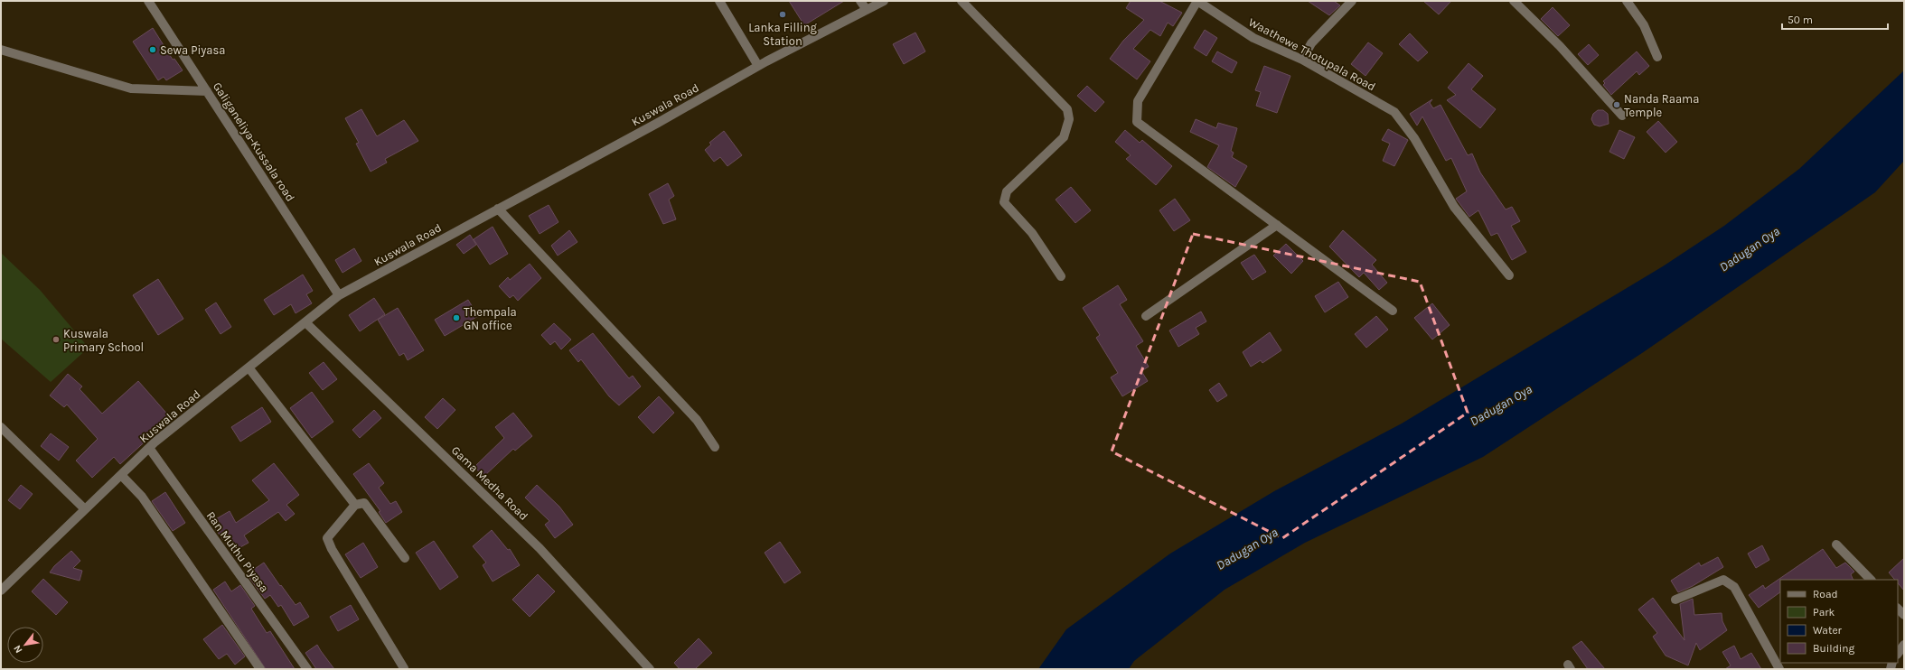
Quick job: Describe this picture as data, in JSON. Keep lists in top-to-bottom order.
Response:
{
  "streets": {
    "street": [
      "Waathewe Thotupala Road",
      "Kuswala Road",
      "Galiganeliya-Kussala road",
      "Gama Medha Road",
      "Ran Muthu Piyasa"
    ]
  },
  "crossings": [
    ["Kuswala Road", "Galiganeliya-Kussala road"],
    ["Kuswala Road", "Gama Medha Road"],
    ["Kuswala Road", "Ran Muthu Piyasa"]
  ],
  "water": ["Dadugan Oya"],
  "places": [
    "Lanka Filling Station",
    "Sewa Piyasa",
    "Nanda Raama Temple",
    "Thempala GN office",
    "Kuswala Primary School"
  ],
  "legend": [
    "Road",
    "Park",
    "Water",
    "Building"
  ],
  "scale_bar": "50 m",
  "north": "bottom left"
}
